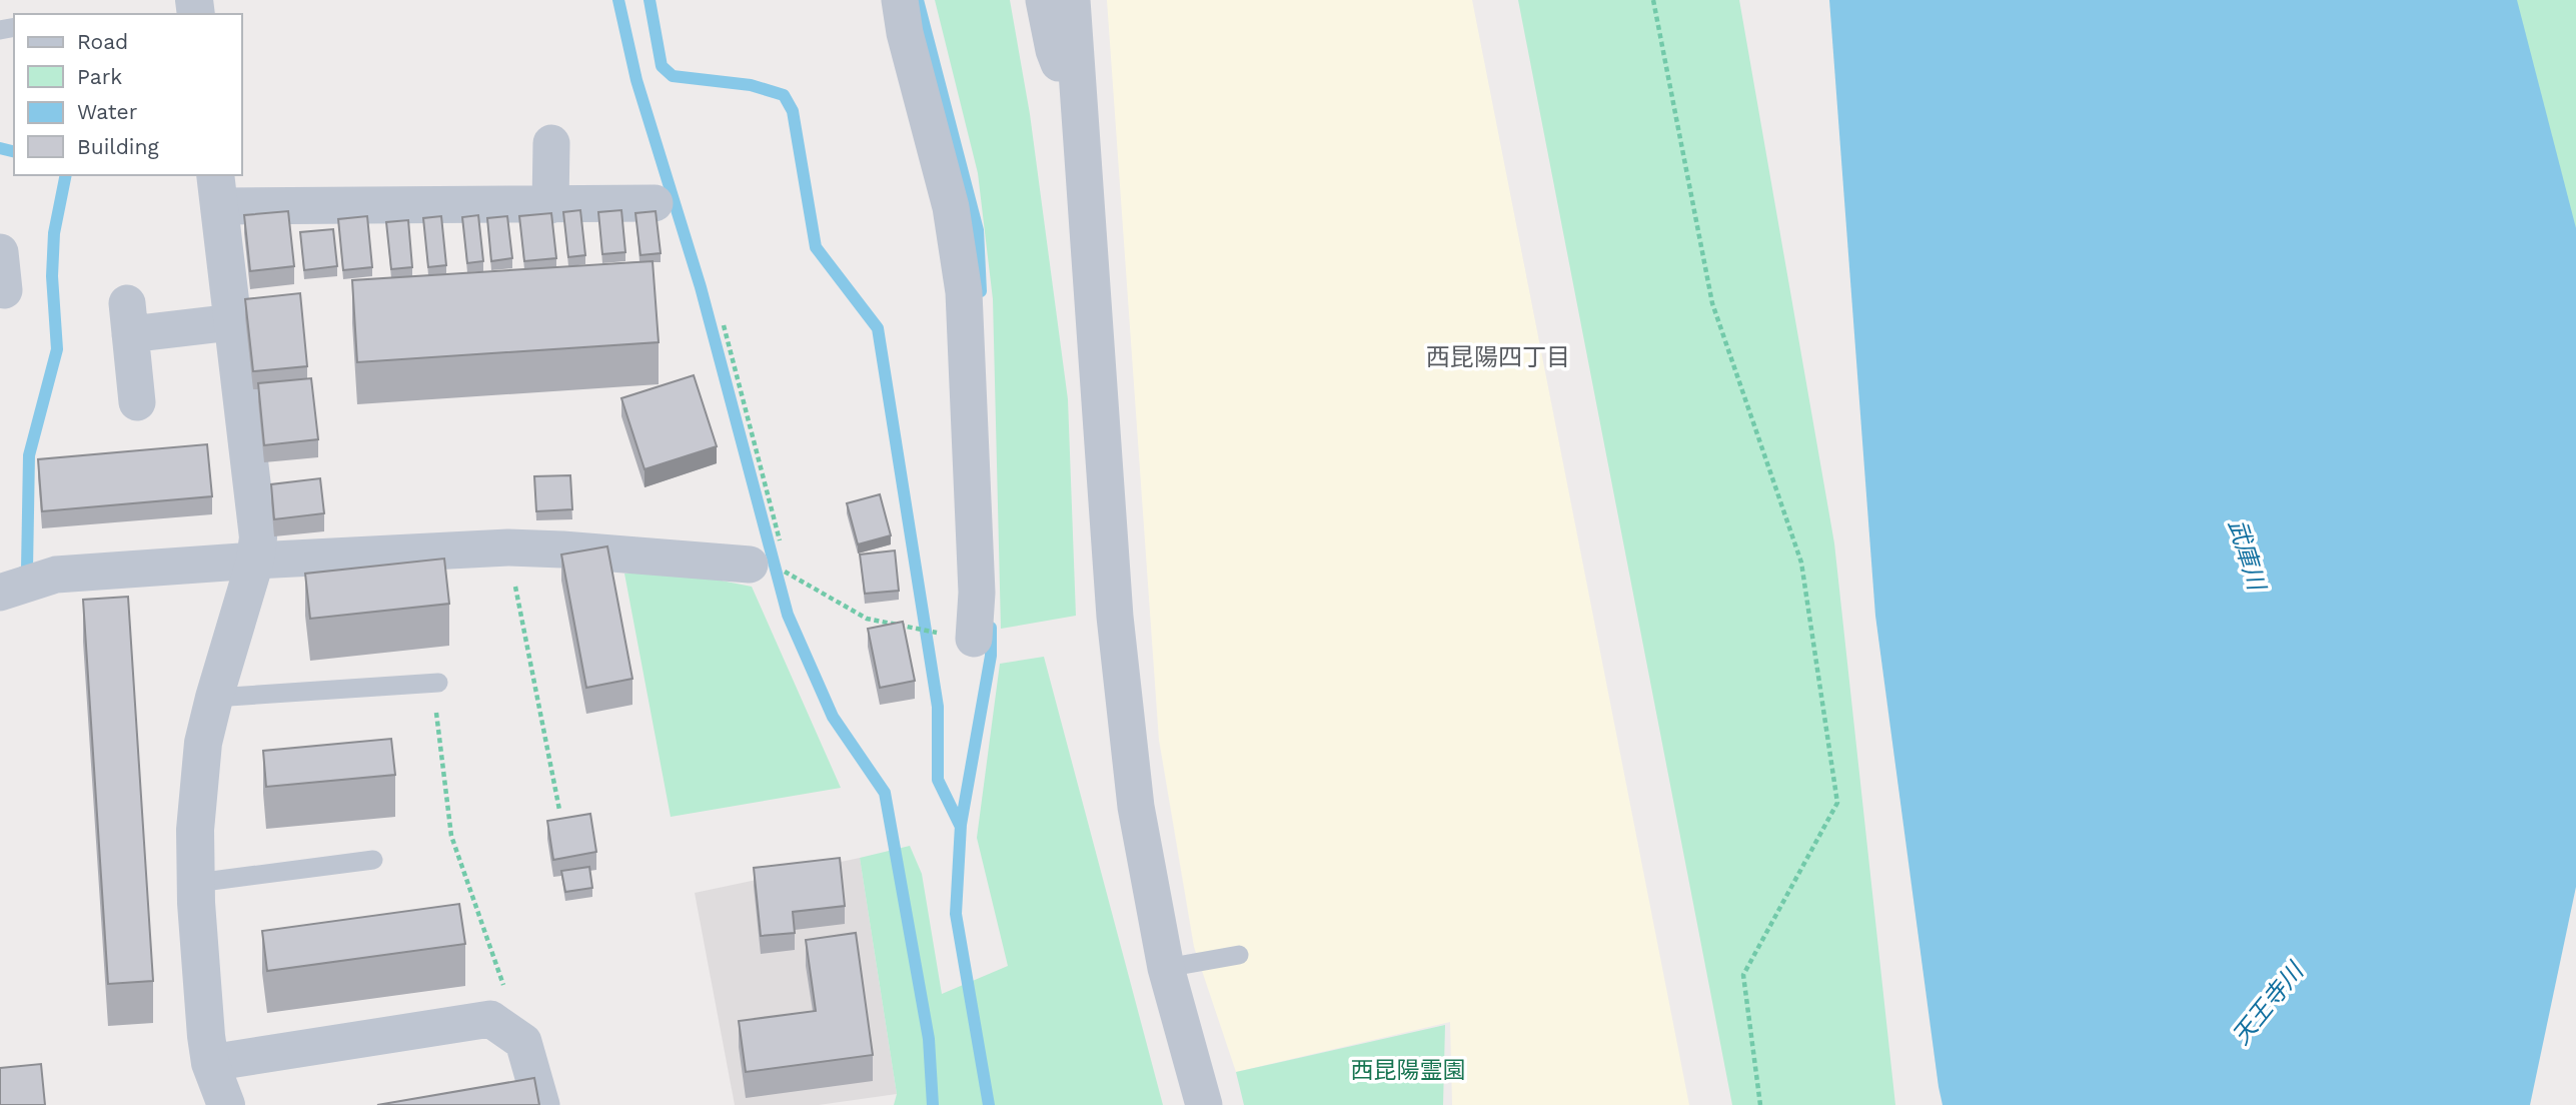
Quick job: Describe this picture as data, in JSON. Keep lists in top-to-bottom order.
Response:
{
  "districts": ["西昆陽四丁目"],
  "water": ["武庫川", "天王寺川"],
  "parks": ["西昆陽霊園"],
  "legend": [
    "Road",
    "Park",
    "Water",
    "Building"
  ]
}
